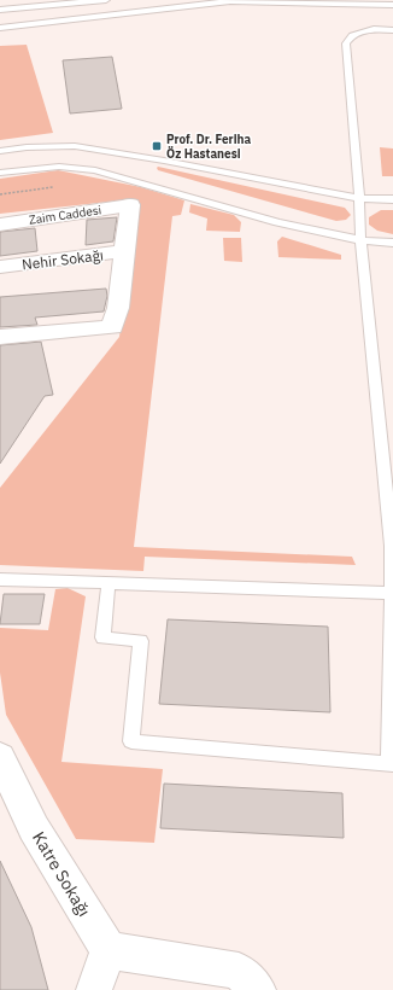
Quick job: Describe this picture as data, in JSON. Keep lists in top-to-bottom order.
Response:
{
  "streets": {
    "street": ["Zaim Caddesi", "Nehir Sokağı", "Katre Sokağı"]
  },
  "crossings": [
    ["Zaim Caddesi", "Nehir Sokağı"]
  ],
  "places": {
    "transit": ["Prof. Dr. Feriha Öz Hastanesi"]
  }
}
